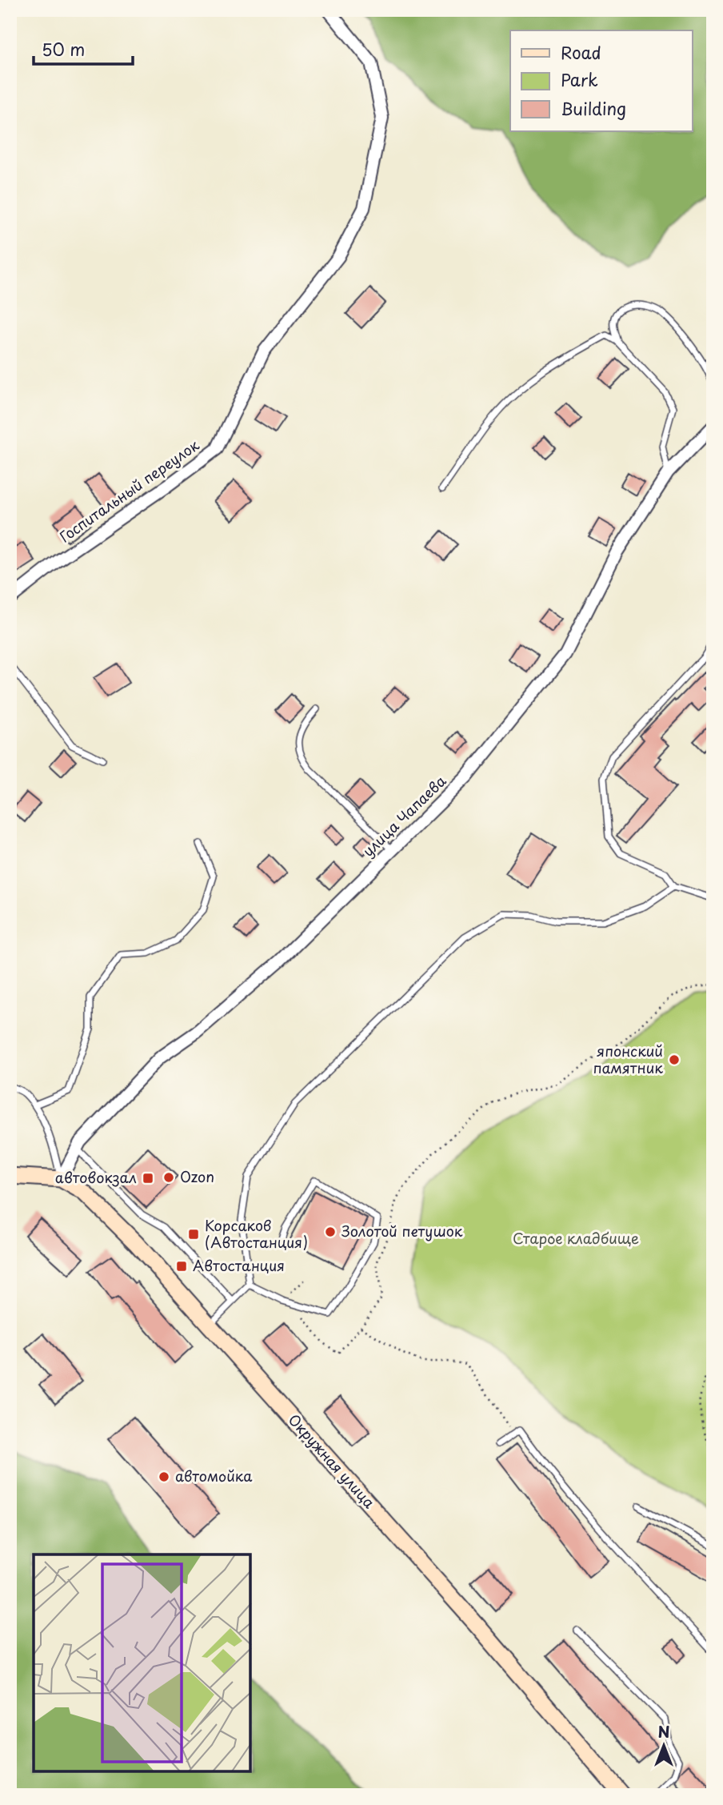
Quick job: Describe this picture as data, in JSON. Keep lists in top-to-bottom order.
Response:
{
  "streets": {
    "main road": ["Окружная улица"],
    "street": ["Госпитальный переулок", "улица Чапаева"]
  },
  "crossings": [
    ["улица Чапаева", "Окружная улица"]
  ],
  "parks": ["Старое кладбище"],
  "places": {
    "other": [
      "японский памятник",
      "Ozon",
      "Золотой петушок",
      "автомойка"
    ],
    "transit": ["автовокзал", "Корсаков (Автостанция)", "Автостанция"]
  },
  "legend": ["Road", "Park", "Building"],
  "scale_bar": "50 m",
  "north": "top"
}
